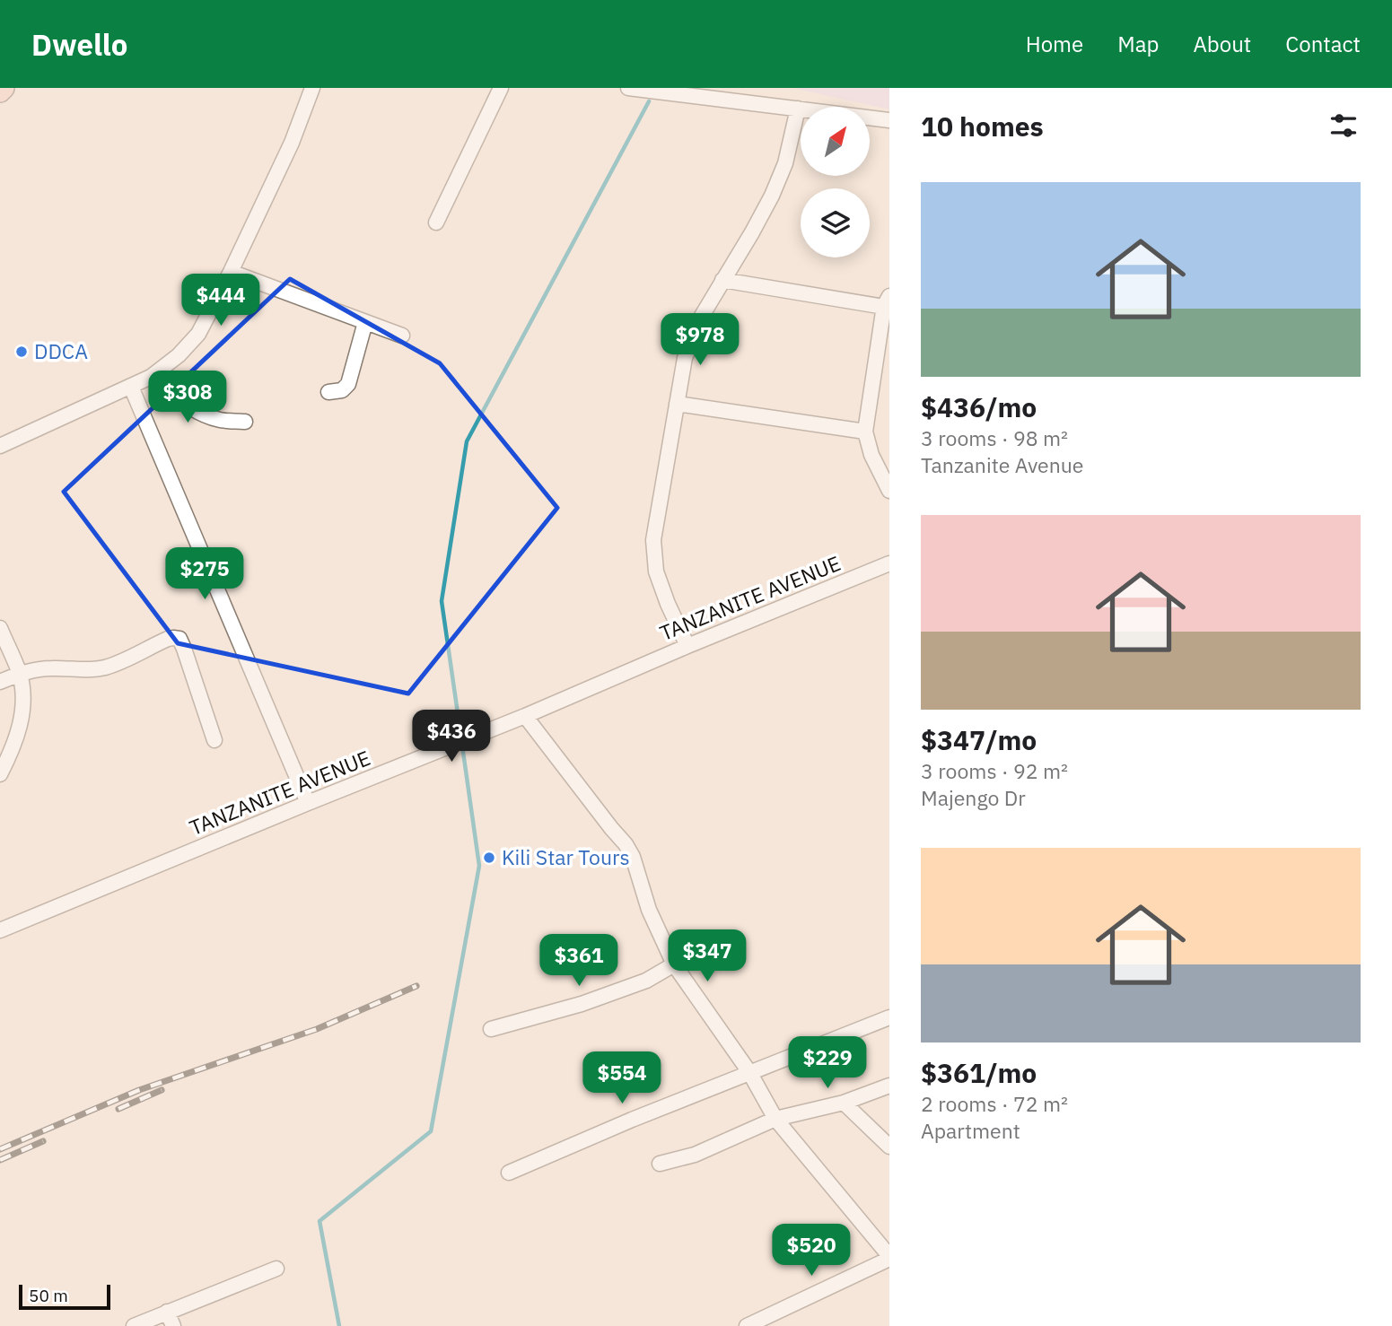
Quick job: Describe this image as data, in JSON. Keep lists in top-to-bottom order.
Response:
{
  "streets": {
    "street": ["TANZANITE AVENUE"]
  },
  "places": ["DDCA", "Kili Star Tours"],
  "scale_bar": "50 m",
  "north": "top right",
  "page": {
    "header": "Dwello",
    "nav": [
      "Home",
      "Map",
      "About",
      "Contact"
    ],
    "heading": "10 homes",
    "list": [
      {
        "name": "$436/mo",
        "note": "3 rooms · 98 m² · Tanzanite Avenue"
      },
      {
        "name": "$347/mo",
        "note": "3 rooms · 92 m² · Majengo Dr"
      },
      {
        "name": "$361/mo",
        "note": "2 rooms · 72 m² · Apartment"
      }
    ],
    "price": [
      "$444",
      "$978",
      "$308",
      "$275",
      "$436",
      "$347",
      "$361",
      "$229",
      "$554",
      "$520"
    ],
    "scale": "50 m"
  }
}
